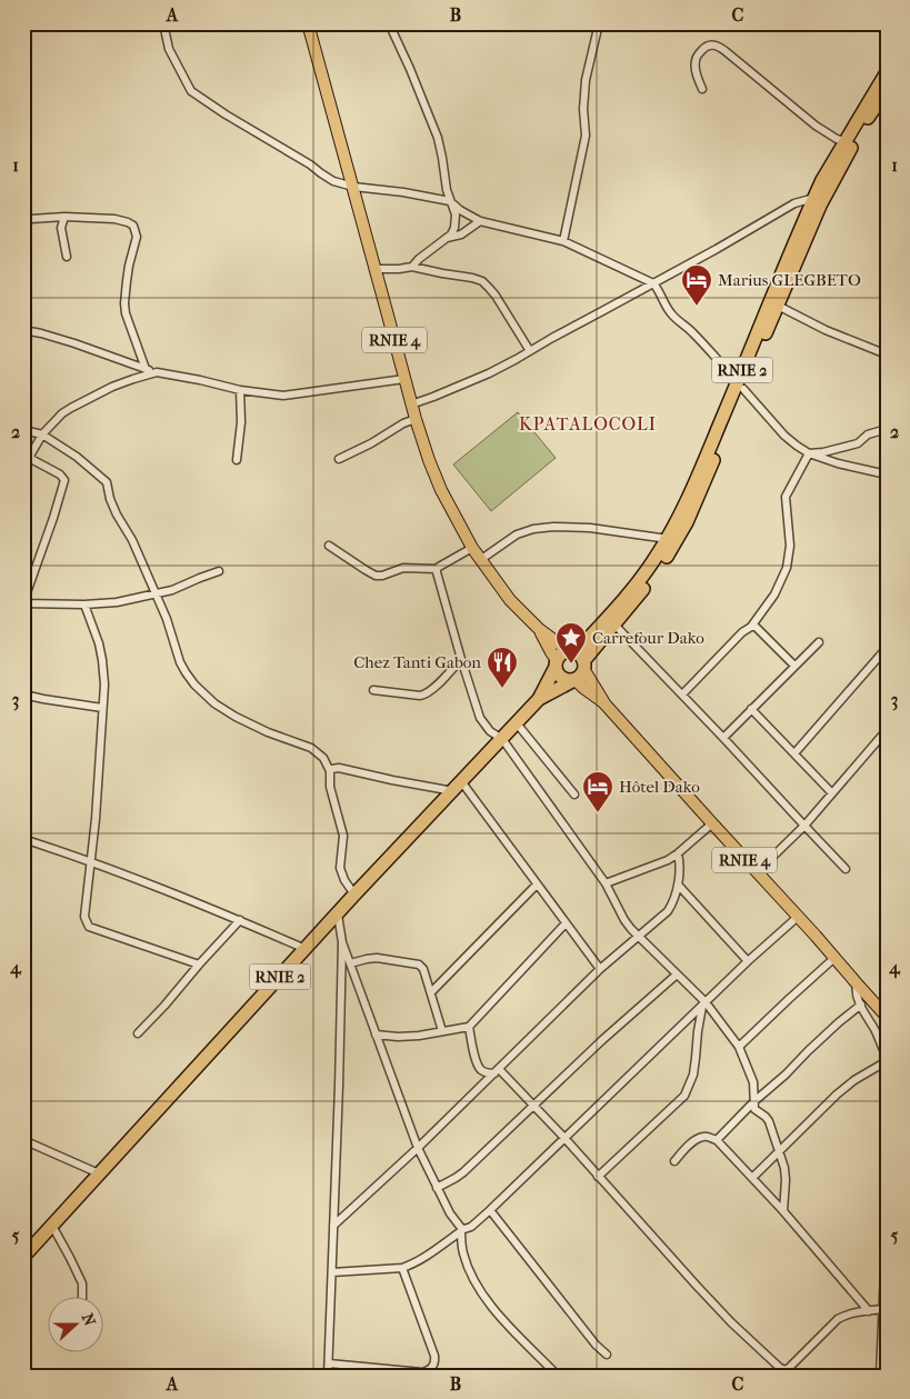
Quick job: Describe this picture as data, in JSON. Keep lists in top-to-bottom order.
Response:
{
  "streets": {
    "highway": ["RNIE 2"],
    "main road": ["RNIE 4"]
  },
  "crossings": [
    ["RNIE 4", "RNIE 2"]
  ],
  "districts": ["KPATALOCOLI"],
  "places": {
    "hotel": ["Marius GLEGBETO", "Hôtel Dako"],
    "place": ["Carrefour Dako"],
    "restaurant": ["Chez Tanti Gabon"]
  },
  "north": "right",
  "grid": {
    "columns": ["A", "B", "C"],
    "rows": [
      "1",
      "2",
      "3",
      "4",
      "5"
    ]
  }
}
